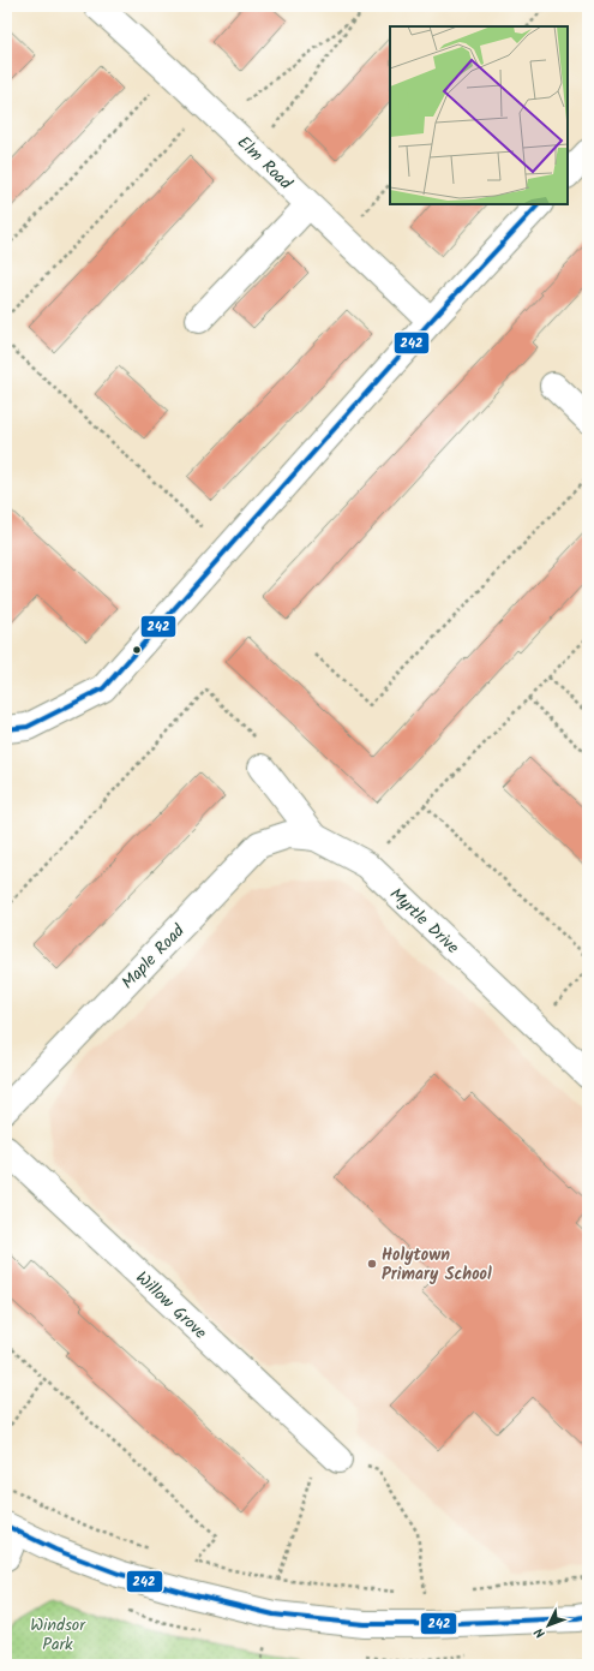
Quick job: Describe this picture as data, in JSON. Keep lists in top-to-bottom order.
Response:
{
  "streets": {
    "street": [
      "Elm Road",
      "Myrtle Drive",
      "Maple Road",
      "Willow Grove"
    ]
  },
  "crossings": [
    ["Myrtle Drive", "Maple Road"]
  ],
  "parks": ["Windsor Park"],
  "places": ["Holytown Primary School"],
  "lines": ["transit line 242"],
  "north": "bottom left"
}
